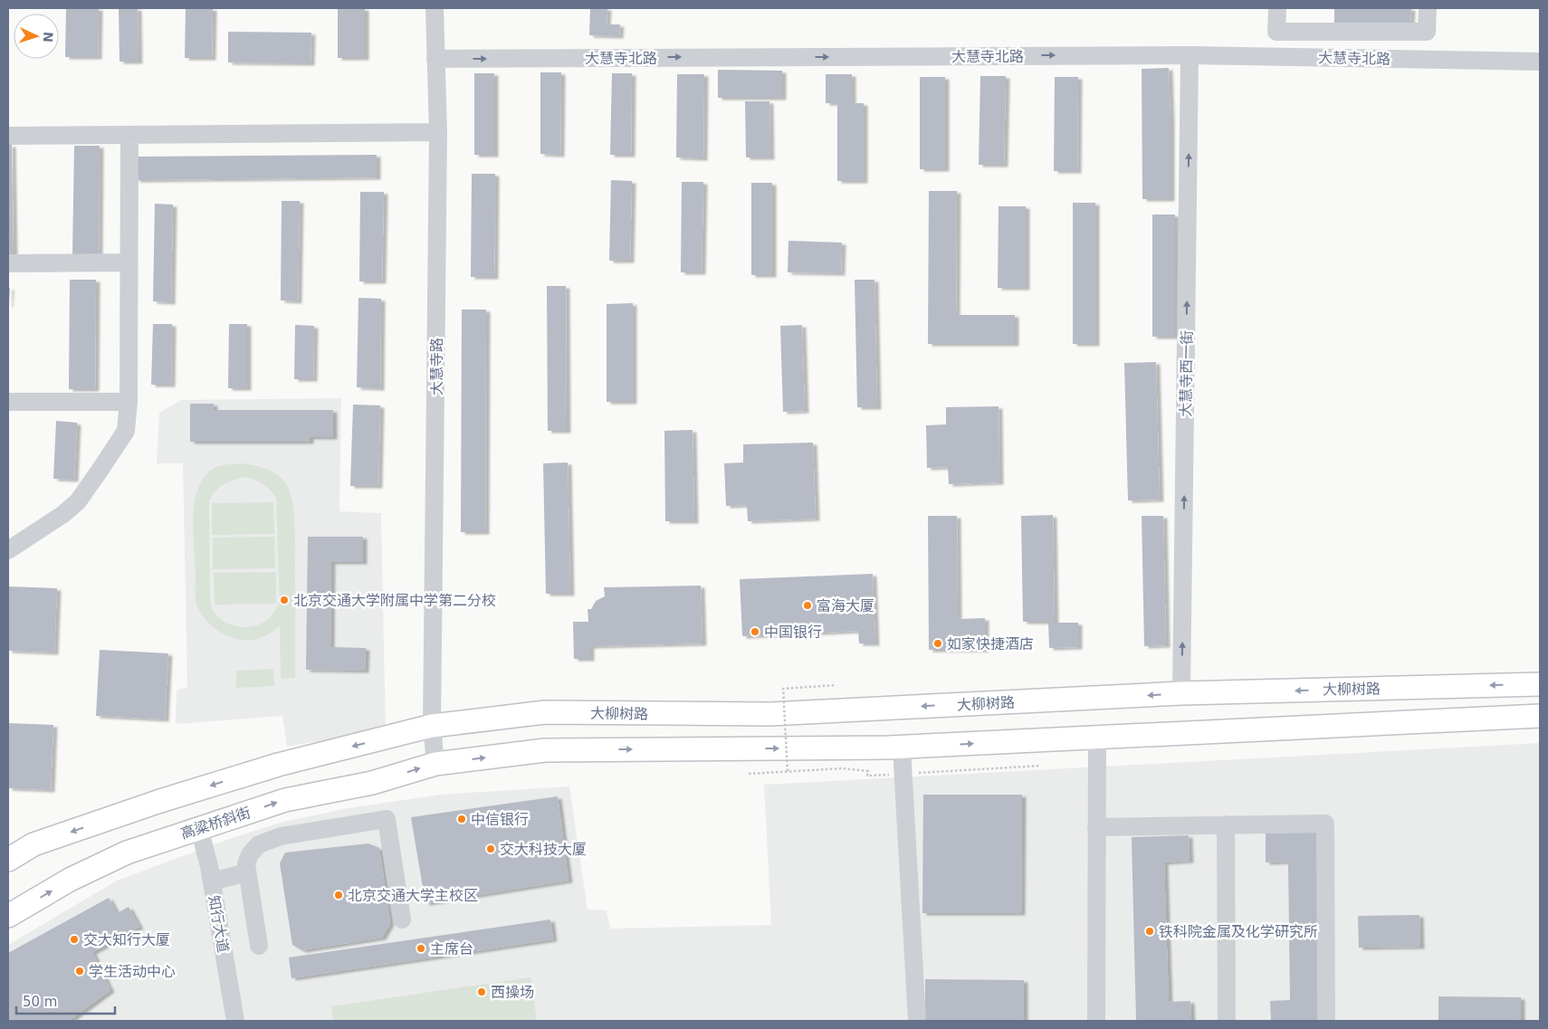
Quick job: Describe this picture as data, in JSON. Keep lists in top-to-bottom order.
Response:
{
  "streets": {
    "main road": ["大柳树路", "高粱桥斜街"],
    "street": [
      "大慧寺北路",
      "大慧寺路",
      "大慧寺西一街",
      "知行大道"
    ]
  },
  "crossings": [
    ["大慧寺北路", "大慧寺路"],
    ["大慧寺北路", "大慧寺西一街"],
    ["大慧寺路", "大柳树路"],
    ["大慧寺路", "高粱桥斜街"],
    ["大慧寺西一街", "大柳树路"],
    ["高粱桥斜街", "知行大道"]
  ],
  "one_way": ["大慧寺北路", "大慧寺西一街"],
  "places": [
    "北京交通大学附属中学第二分校",
    "富海大厦",
    "中国银行",
    "如家快捷酒店",
    "中信银行",
    "交大科技大厦",
    "北京交通大学主校区",
    "铁科院金属及化学研究所",
    "交大知行大厦",
    "主席台",
    "学生活动中心",
    "西操场"
  ],
  "scale_bar": "50 m",
  "north": "right"
}
